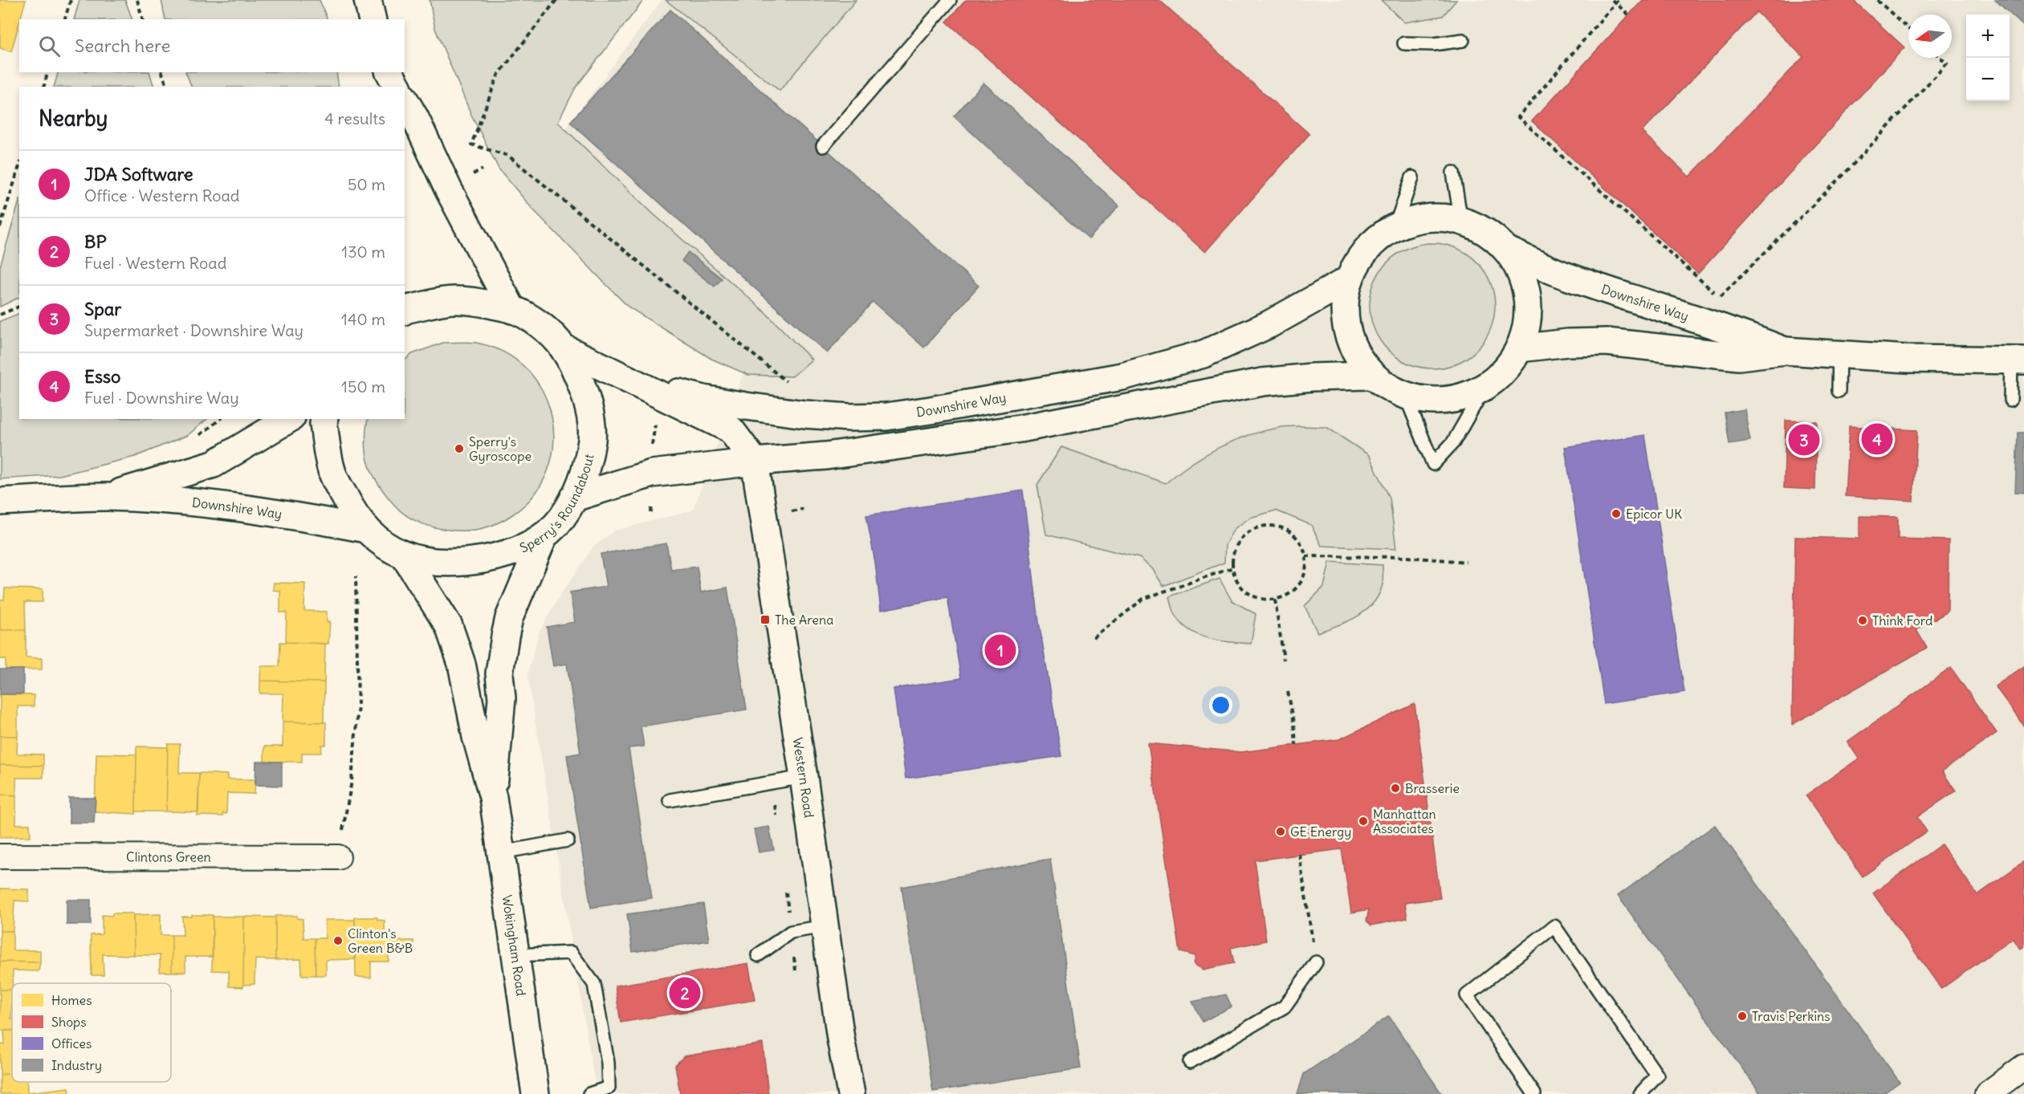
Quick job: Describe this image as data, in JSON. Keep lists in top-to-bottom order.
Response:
{
  "streets": {
    "street": [
      "Downshire Way",
      "Sperry's Roundabout",
      "Western Road",
      "Clintons Green",
      "Wokingham Road"
    ]
  },
  "crossings": [
    ["Downshire Way", "Sperry's Roundabout"],
    ["Sperry's Roundabout", "Wokingham Road"]
  ],
  "places": {
    "other": [
      "Sperry's Gyroscope",
      "Epicor UK",
      "Think Ford",
      "Brasserie",
      "Manhattan Associates",
      "GE Energy",
      "Clinton's Green B&B",
      "Travis Perkins"
    ],
    "transit": ["The Arena"]
  },
  "legend": [
    "Homes",
    "Shops",
    "Offices",
    "Industry"
  ],
  "north": "left",
  "page": {
    "map_buttons": ["+", "−"],
    "search": "Search here",
    "heading": ["Nearby", "4 results"],
    "list": [
      {
        "mark": "1",
        "name": "JDA Software",
        "note": "Office · Western Road",
        "value": "50 m"
      },
      {
        "mark": "2",
        "name": "BP",
        "note": "Fuel · Western Road",
        "value": "130 m"
      },
      {
        "mark": "3",
        "name": "Spar",
        "note": "Supermarket · Downshire Way",
        "value": "140 m"
      },
      {
        "mark": "4",
        "name": "Esso",
        "note": "Fuel · Downshire Way",
        "value": "150 m"
      }
    ],
    "pins": [
      "4",
      "3",
      "1",
      "2"
    ]
  }
}
